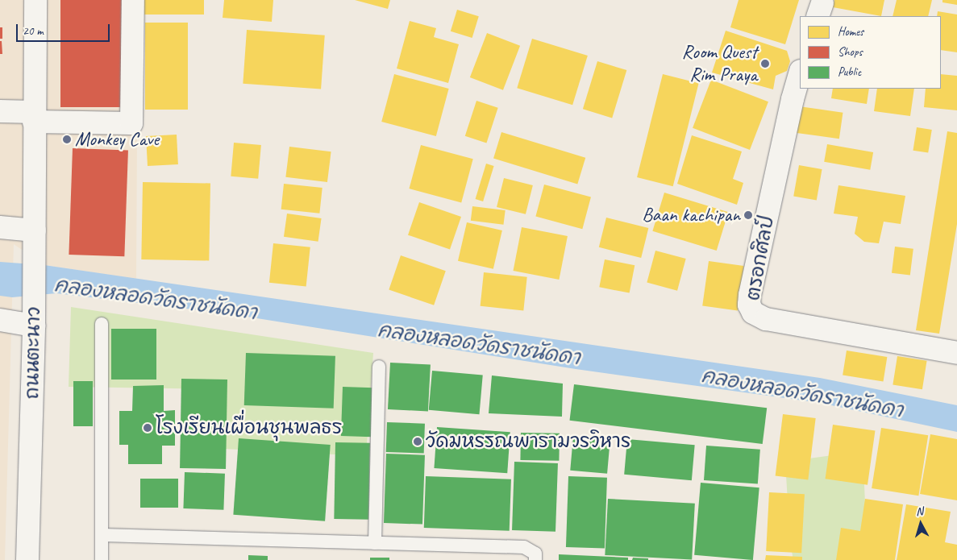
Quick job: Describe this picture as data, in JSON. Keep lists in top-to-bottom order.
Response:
{
  "streets": {
    "street": ["ตรอกศิลป์", "ถนนตะนาว"]
  },
  "water": ["คลองหลอดวัดราชนัดดา"],
  "places": [
    "Room Quest Rim Praya",
    "Monkey Cave",
    "Baan kachipan",
    "โรงเรียนเผื่อนชุนพลธร",
    "วัดมหรรณพารามวรวิหาร"
  ],
  "legend": ["Homes", "Shops", "Public"],
  "scale_bar": "20 m",
  "north": "top"
}
